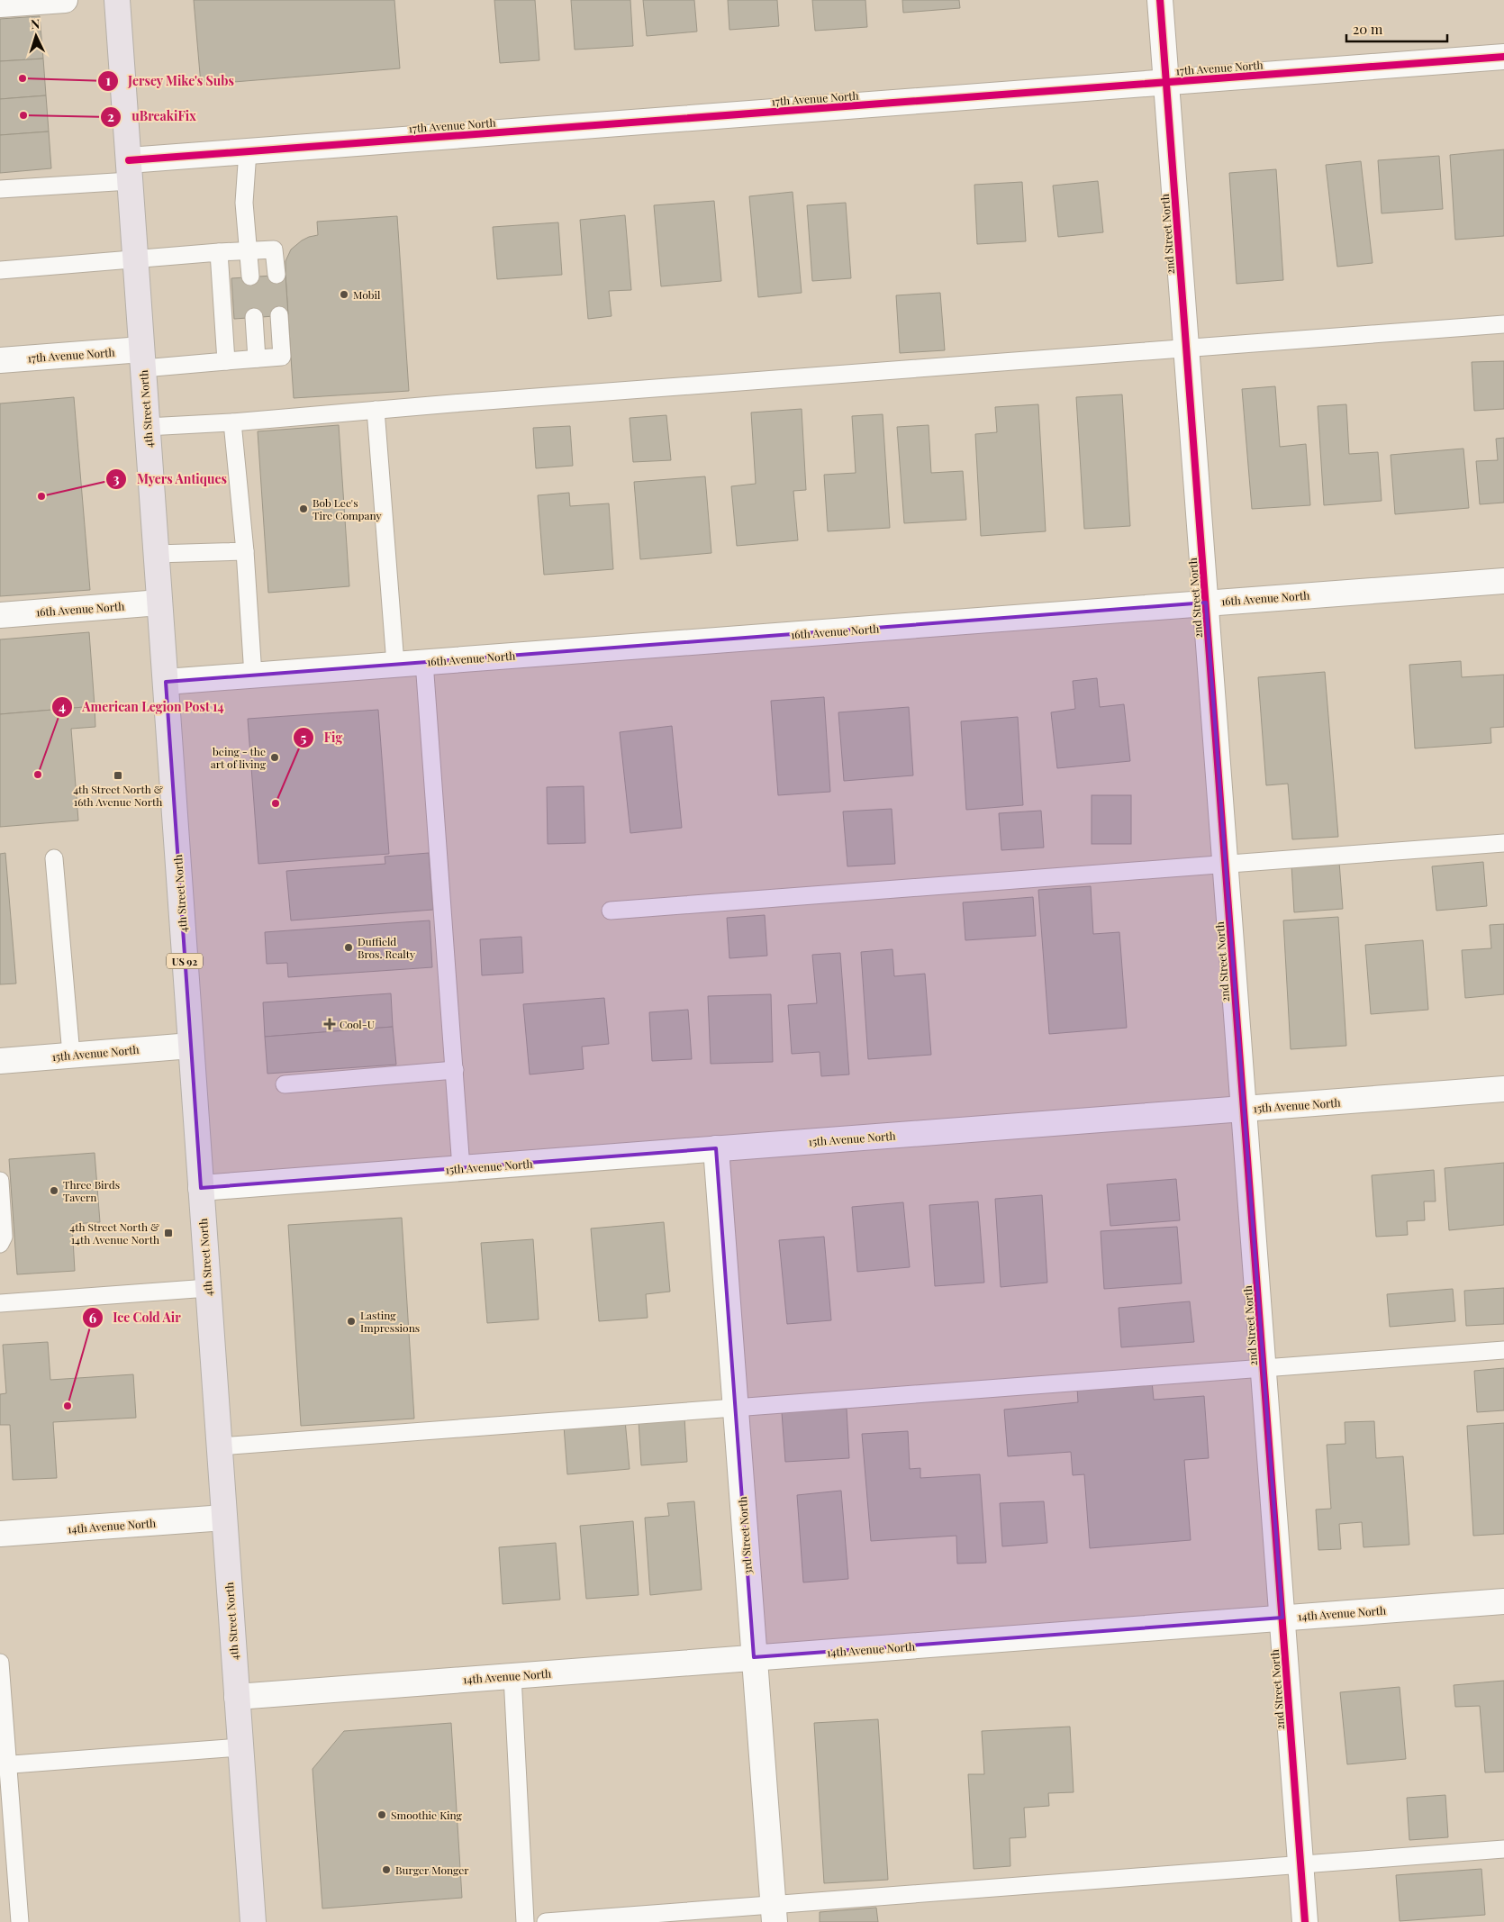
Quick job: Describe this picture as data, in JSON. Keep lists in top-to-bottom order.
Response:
{
  "streets": {
    "main road": ["4th Street North", "US 92"],
    "street": [
      "17th Avenue North",
      "2nd Street North",
      "16th Avenue North",
      "15th Avenue North",
      "14th Avenue North",
      "3rd Street North"
    ]
  },
  "crossings": [
    ["17th Avenue North", "2nd Street North"],
    ["17th Avenue North", "4th Street North"],
    ["2nd Street North", "16th Avenue North"],
    ["2nd Street North", "15th Avenue North"],
    ["2nd Street North", "14th Avenue North"],
    ["4th Street North", "16th Avenue North"],
    ["4th Street North", "15th Avenue North"],
    ["4th Street North", "14th Avenue North"],
    ["15th Avenue North", "3rd Street North"],
    ["14th Avenue North", "3rd Street North"]
  ],
  "places": {
    "other": [
      "Jersey Mike's Subs",
      "uBreakiFix",
      "Mobil",
      "Myers Antiques",
      "Bob Lee's Tire Company",
      "being - the art of living",
      "American Legion Post 14",
      "Fig",
      "Duffield Bros. Realty",
      "Three Birds Tavern",
      "Lasting Impressions",
      "Ice Cold Air",
      "Smoothie King",
      "Burger Monger"
    ],
    "transit": ["4th Street North & 16th Avenue North", "4th Street North & 14th Avenue North"],
    "health": ["Cool-U"]
  },
  "scale_bar": "20 m",
  "north": "top"
}
